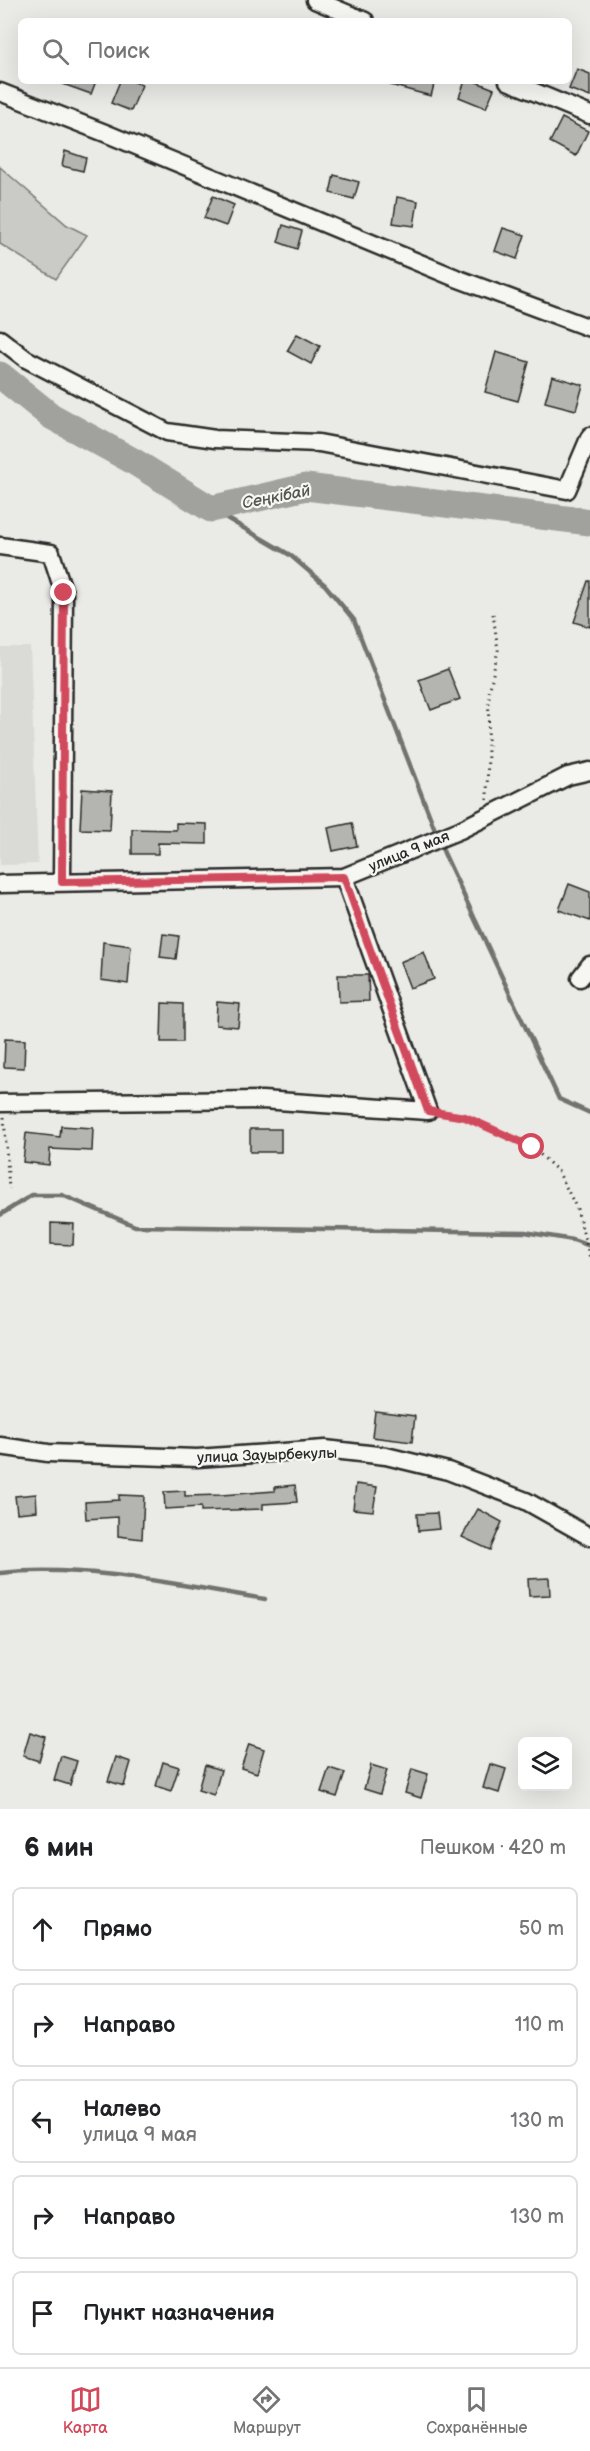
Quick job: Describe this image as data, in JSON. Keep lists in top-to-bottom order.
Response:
{
  "streets": {
    "street": ["улица 9 мая", "улица Зауырбекулы"]
  },
  "water": ["Сеңкібай"],
  "page": {
    "search": "Поиск",
    "heading": ["6 мин", "Пешком · 420 m"],
    "list": [
      ["Прямо", "50 m"],
      ["Направо", "110 m"],
      ["Налево", "улица 9 мая", "130 m"],
      ["Направо", "130 m"],
      "Пункт назначения"
    ],
    "nav": ["Карта", "Маршрут", "Сохранённые"]
  }
}
